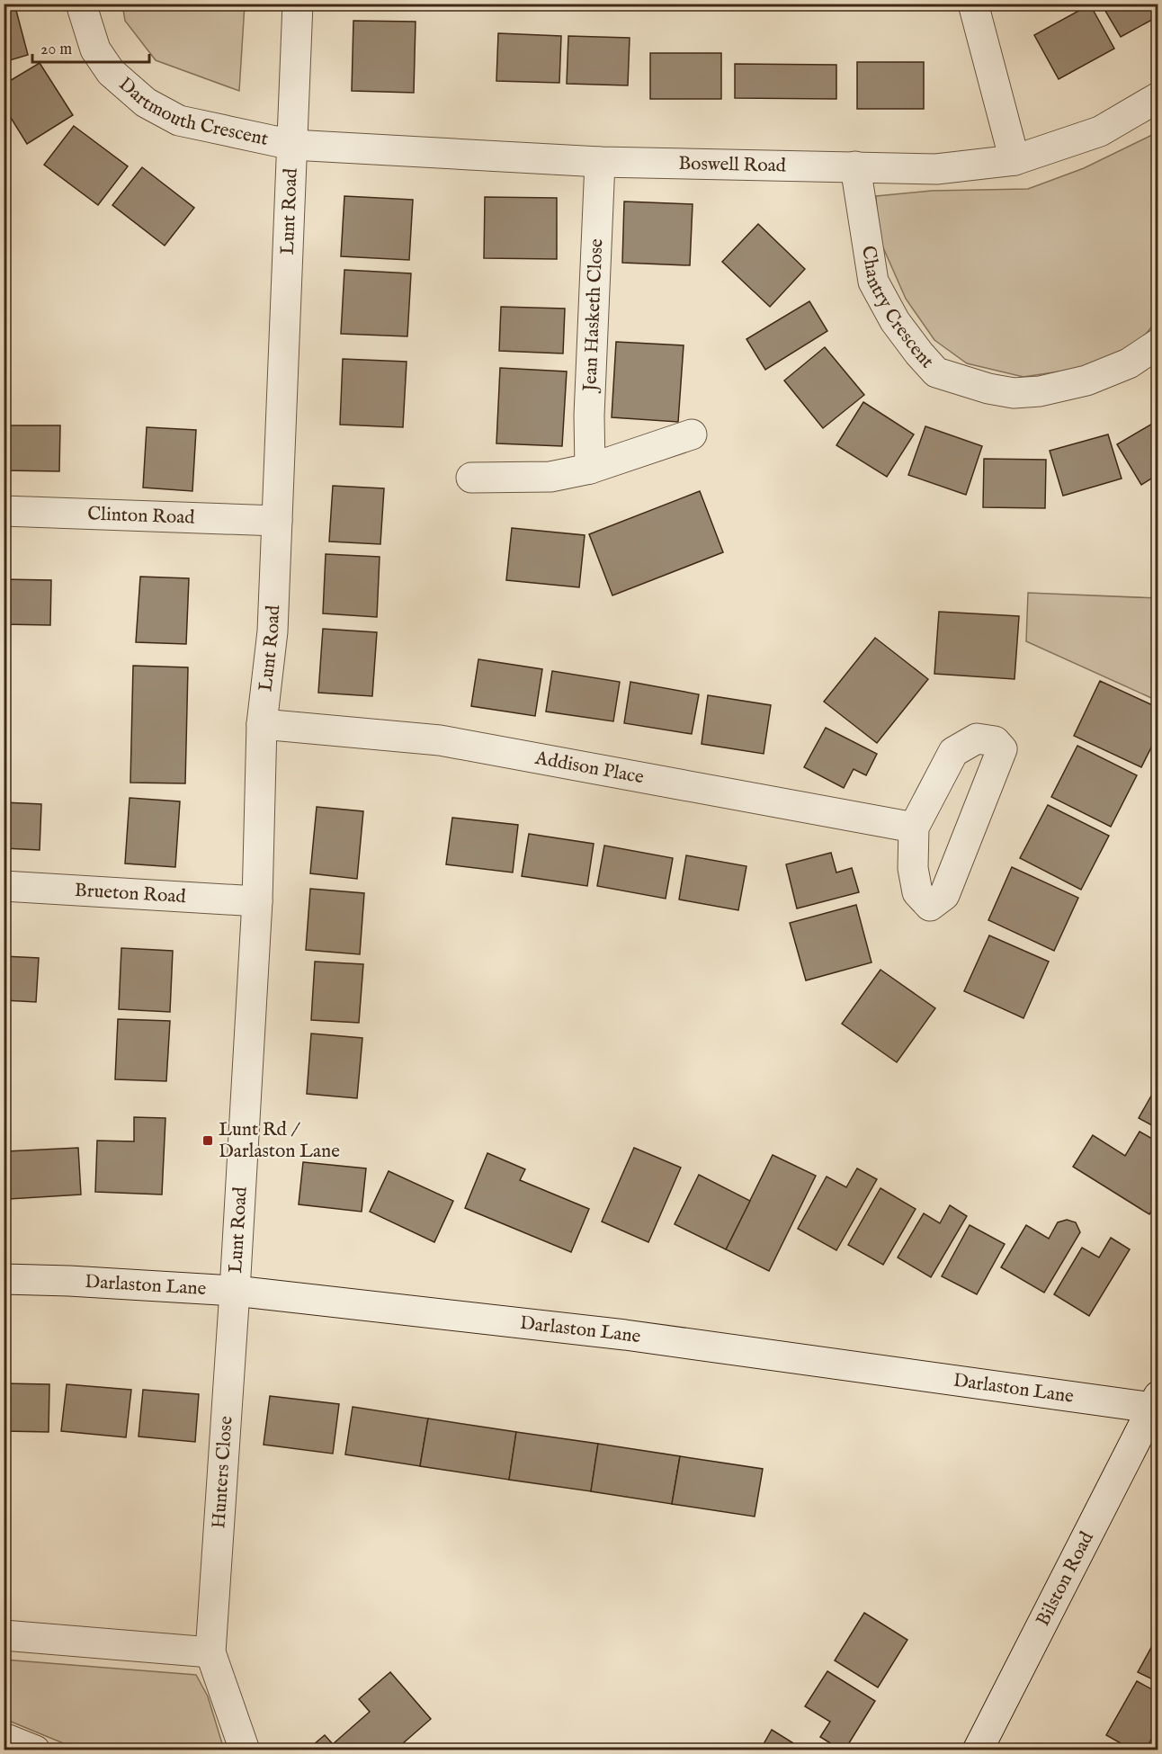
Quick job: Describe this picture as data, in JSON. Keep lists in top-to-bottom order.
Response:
{
  "streets": {
    "street": [
      "Dartmouth Crescent",
      "Boswell Road",
      "Lunt Road",
      "Chantry Crescent",
      "Jean Hasketh Close",
      "Clinton Road",
      "Addison Place",
      "Brueton Road",
      "Darlaston Lane",
      "Hunters Close",
      "Bilston Road"
    ]
  },
  "crossings": [
    ["Dartmouth Crescent", "Boswell Road"],
    ["Dartmouth Crescent", "Lunt Road"],
    ["Boswell Road", "Lunt Road"],
    ["Boswell Road", "Chantry Crescent"],
    ["Boswell Road", "Jean Hasketh Close"],
    ["Lunt Road", "Clinton Road"],
    ["Lunt Road", "Addison Place"],
    ["Lunt Road", "Brueton Road"],
    ["Lunt Road", "Darlaston Lane"],
    ["Lunt Road", "Hunters Close"],
    ["Darlaston Lane", "Hunters Close"],
    ["Darlaston Lane", "Bilston Road"]
  ],
  "places": {
    "transit": ["Lunt Rd / Darlaston Lane"]
  },
  "scale_bar": "20 m"
}
